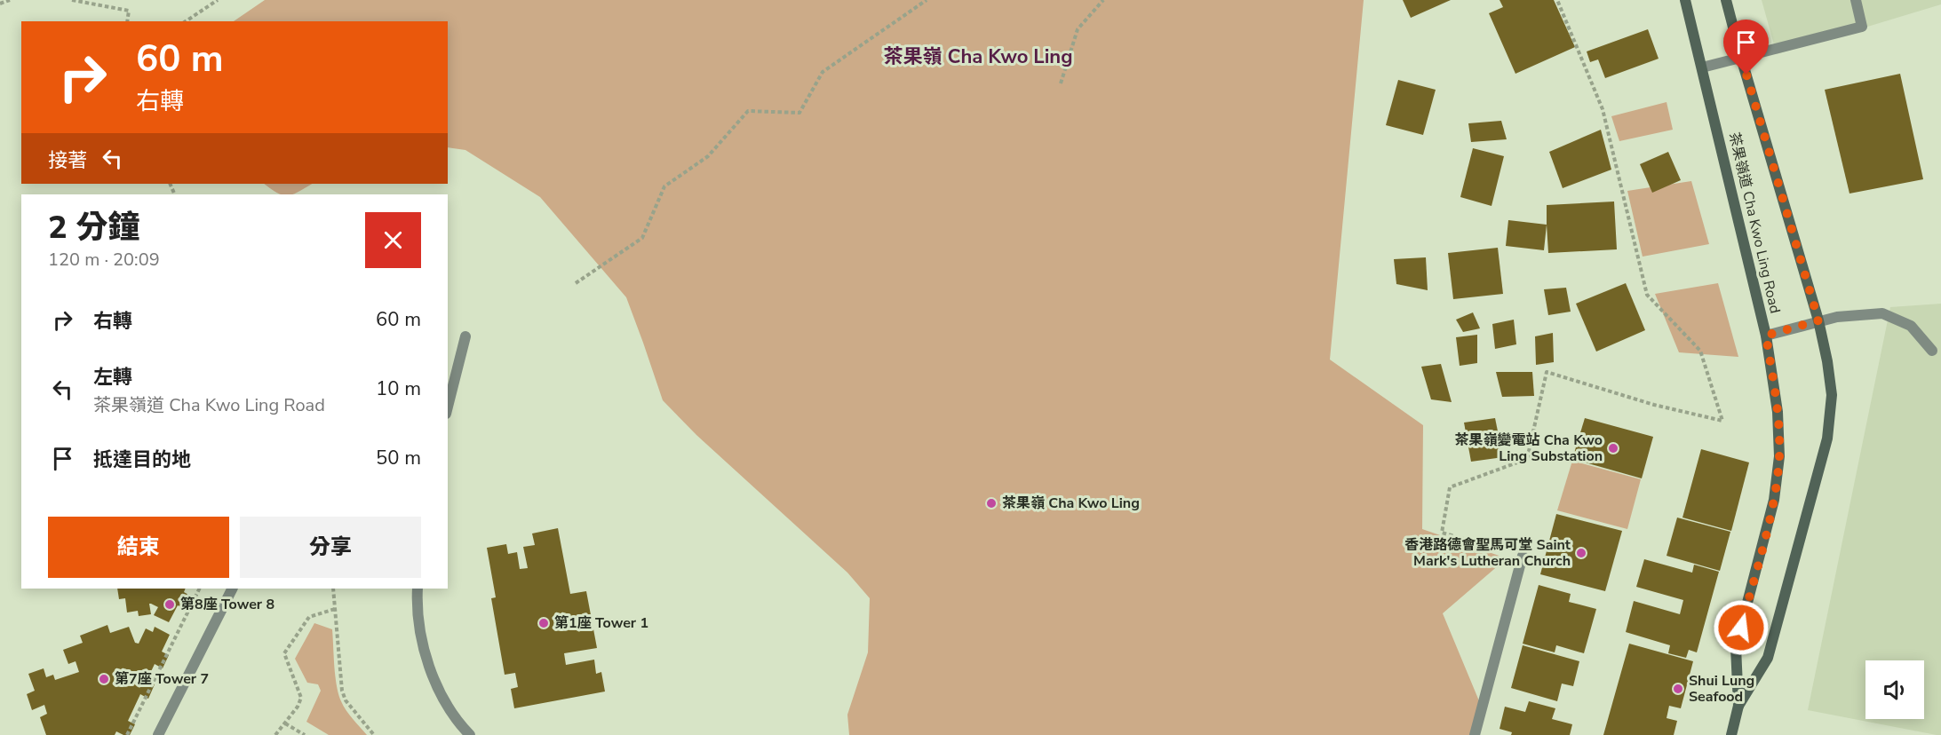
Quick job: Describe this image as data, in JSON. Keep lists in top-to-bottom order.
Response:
{
  "streets": {
    "main road": ["茶果嶺道 Cha Kwo Ling Road"]
  },
  "districts": ["茶果嶺 Cha Kwo Ling"],
  "places": [
    "茶果嶺變電站 Cha Kwo Ling Substation",
    "茶果嶺 Cha Kwo Ling",
    "香港路德會聖馬可堂 Saint Mark's Lutheran Church",
    "第8座 Tower 8",
    "第1座 Tower 1",
    "第7座 Tower 7",
    "Shui Lung Seafood"
  ],
  "page": {
    "turn": ["60 m", "右轉"],
    "then": "接著",
    "heading": ["2 分鐘", "120 m · 20:09"],
    "list": [
      {
        "name": "右轉",
        "value": "60 m"
      },
      {
        "name": "左轉",
        "note": "茶果嶺道 Cha Kwo Ling Road",
        "value": "10 m"
      },
      {
        "name": "抵達目的地",
        "value": "50 m"
      }
    ],
    "buttons": ["結束", "分享"]
  }
}
